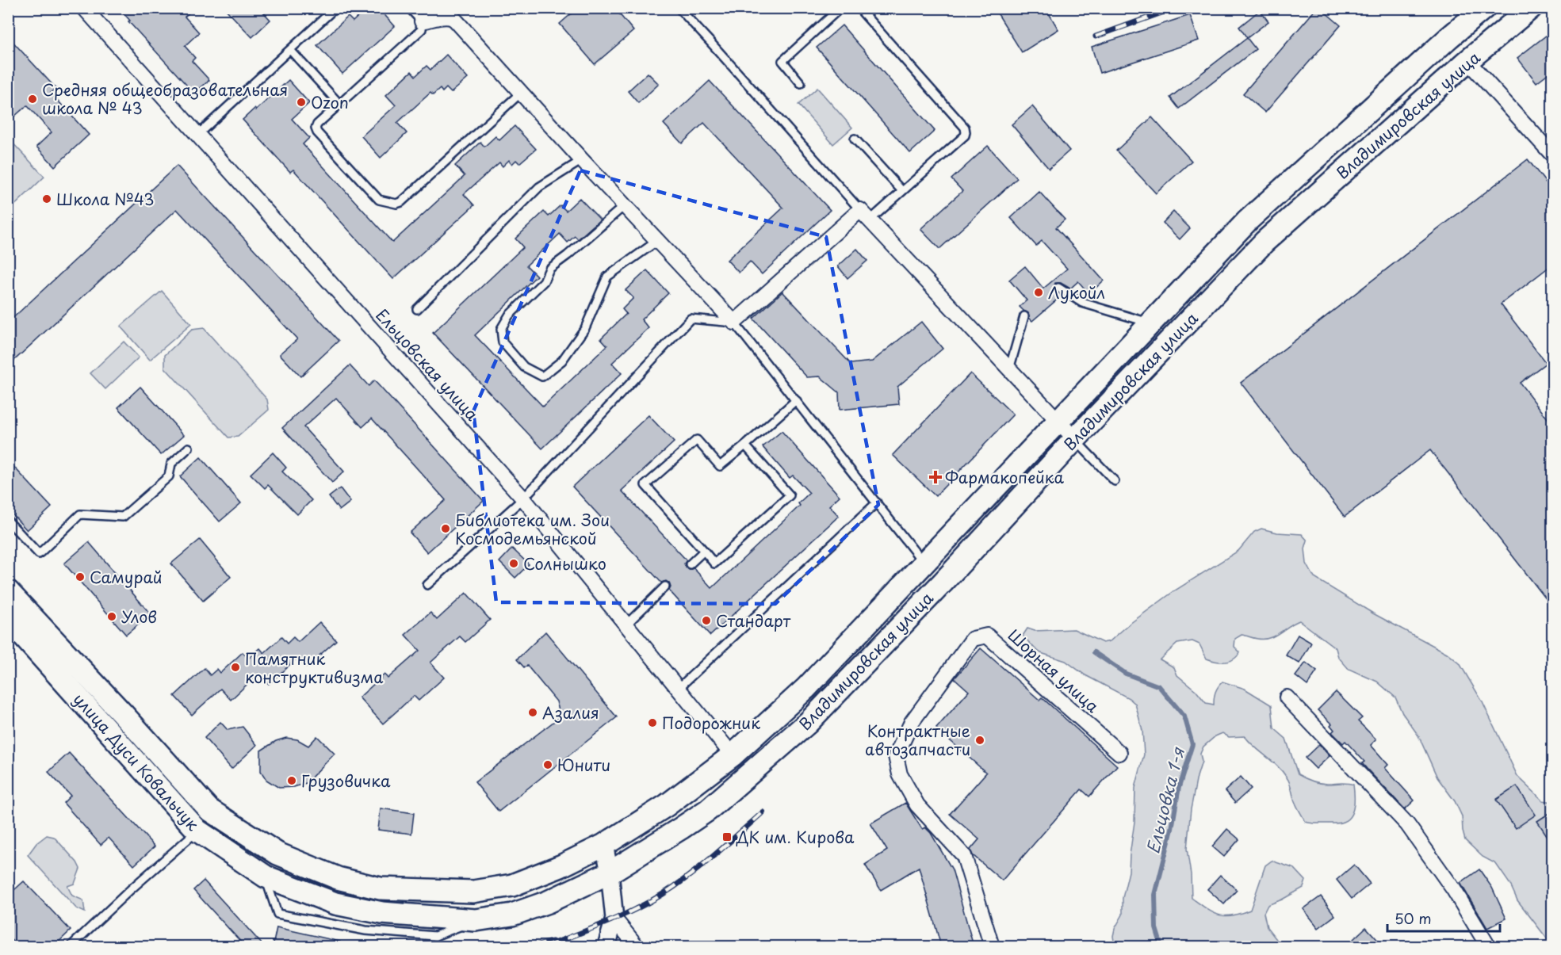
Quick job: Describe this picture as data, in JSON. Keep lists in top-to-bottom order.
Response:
{
  "streets": {
    "main road": ["Владимировская улица", "улица Дуси Ковальчук"],
    "street": ["Ельцовская улица", "Шорная улица"]
  },
  "crossings": [
    ["Владимировская улица", "Ельцовская улица"],
    ["Владимировская улица", "улица Дуси Ковальчук"]
  ],
  "water": ["Ельцовка 1-я"],
  "places": {
    "other": [
      "Средняя общеобразовательная школа № 43",
      "Ozon",
      "Школа №43",
      "Лукойл",
      "Библиотека им. Зои Космодемьянской",
      "Солнышко",
      "Самурай",
      "Улов",
      "Стандарт",
      "Памятник конструктивизма",
      "Азалия",
      "Подорожник",
      "Контрактные автозапчасти",
      "Юнити",
      "Грузовичка"
    ],
    "health": ["Фармакопейка"],
    "transit": ["ДК им. Кирова"]
  },
  "scale_bar": "50 m"
}
